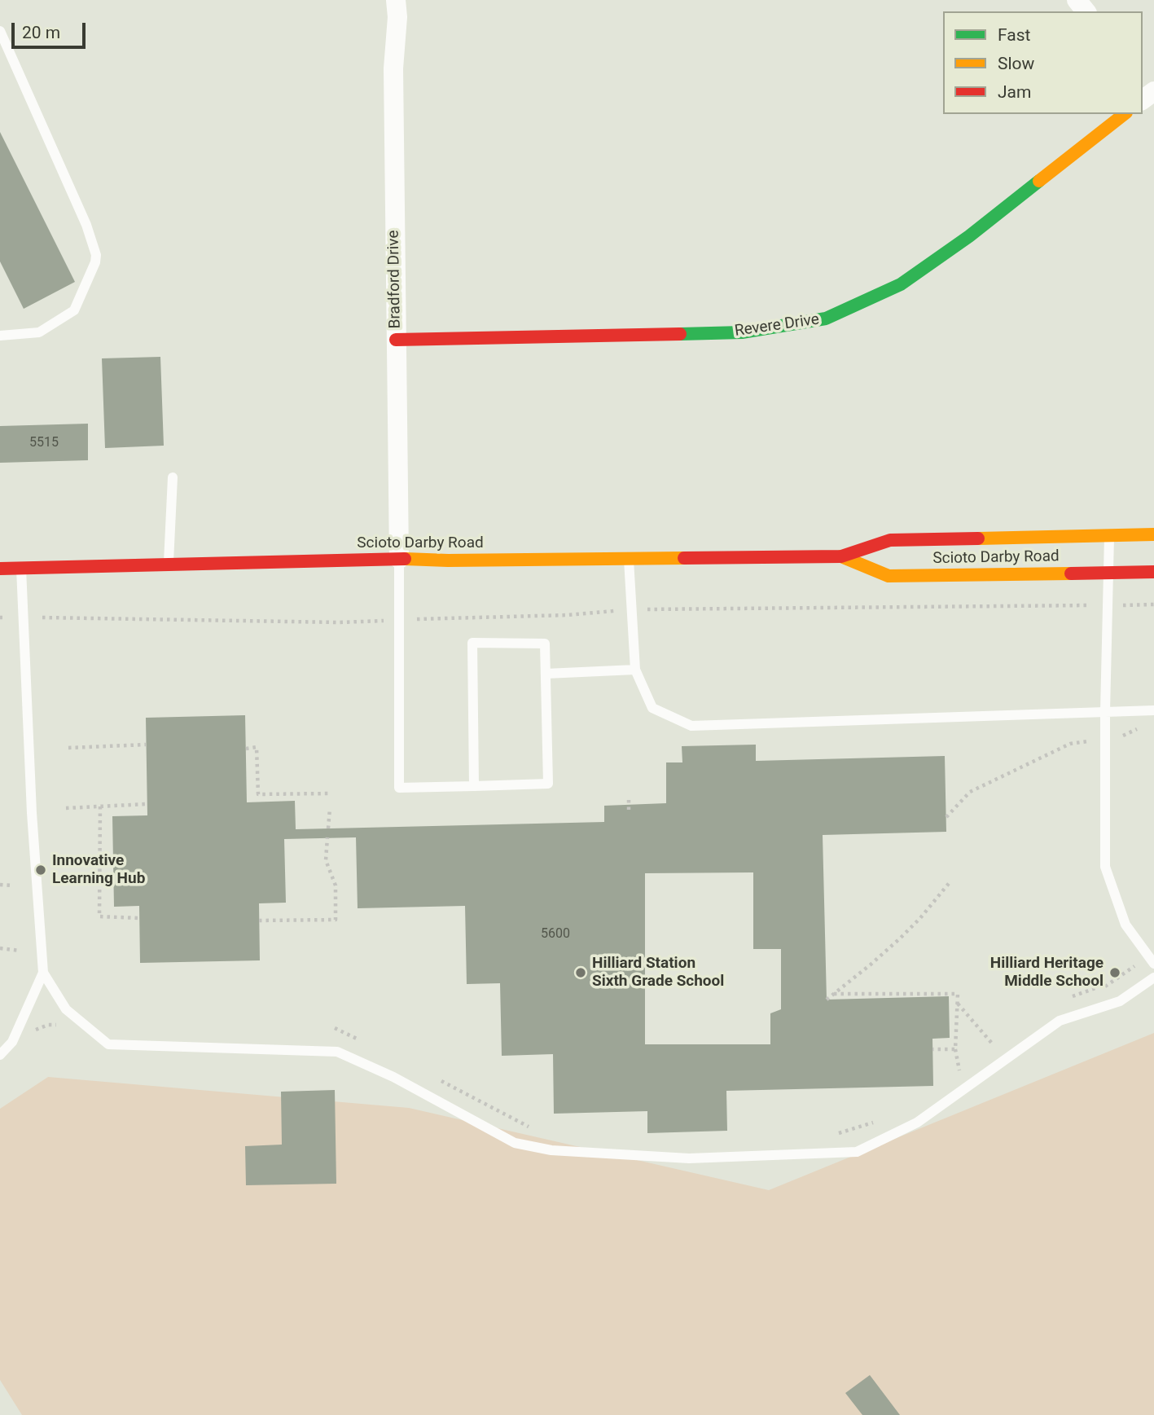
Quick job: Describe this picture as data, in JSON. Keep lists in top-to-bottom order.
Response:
{
  "streets": {
    "main road": ["Revere Drive", "Scioto Darby Road"],
    "street": ["Bradford Drive"]
  },
  "crossings": [
    ["Bradford Drive", "Revere Drive"],
    ["Bradford Drive", "Scioto Darby Road"]
  ],
  "places": ["Innovative Learning Hub", "Hilliard Station Sixth Grade School", "Hilliard Heritage Middle School"],
  "house_numbers": ["5515", "5600"],
  "legend": ["Fast", "Slow", "Jam"],
  "scale_bar": "20 m"
}
